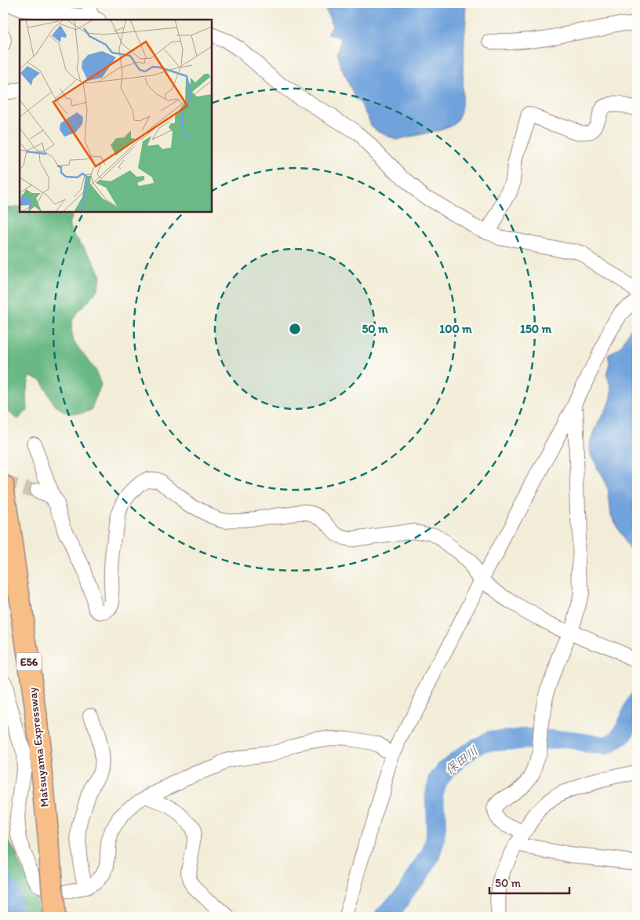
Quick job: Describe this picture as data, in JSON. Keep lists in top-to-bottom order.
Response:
{
  "streets": {
    "highway": ["E56", "Matsuyama Expressway"]
  },
  "water": ["保田川"],
  "scale_bar": "50 m",
  "rings": ["50 m", "100 m", "150 m"]
}
